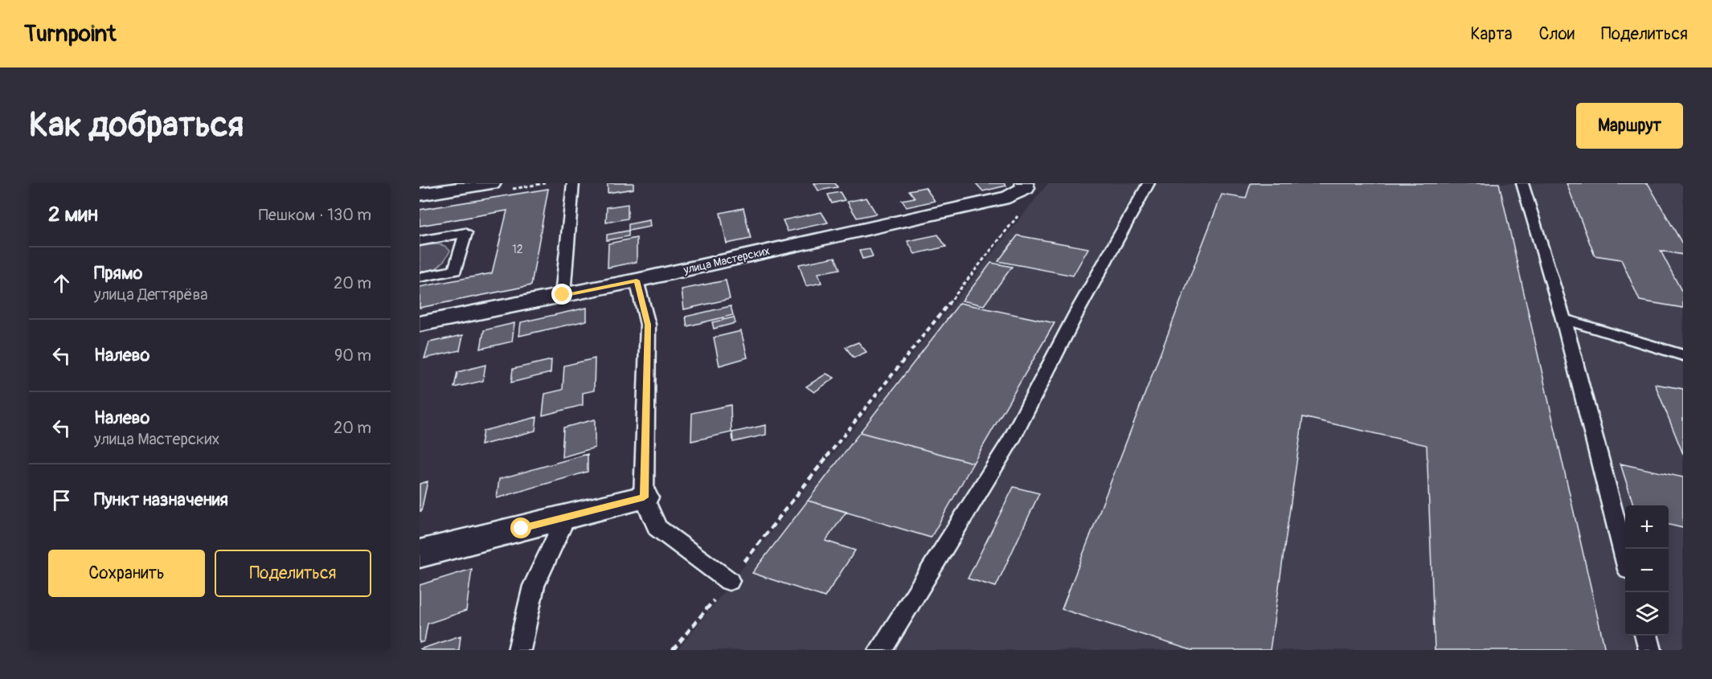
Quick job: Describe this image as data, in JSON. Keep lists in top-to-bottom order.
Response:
{
  "streets": {
    "street": ["улица Мастерских"]
  },
  "house_numbers": ["12"],
  "page": {
    "header": "Turnpoint",
    "nav": ["Карта", "Слои", "Поделиться"],
    "buttons": [
      "Маршрут",
      ["Сохранить", "Поделиться"]
    ],
    "title": "Как добраться",
    "heading": ["2 мин", "Пешком · 130 m"],
    "list": [
      ["Прямо", "улица Дегтярёва", "20 m"],
      ["Налево", "90 m"],
      ["Налево", "улица Мастерских", "20 m"],
      "Пункт назначения"
    ],
    "map_buttons": ["+", "−"]
  }
}
